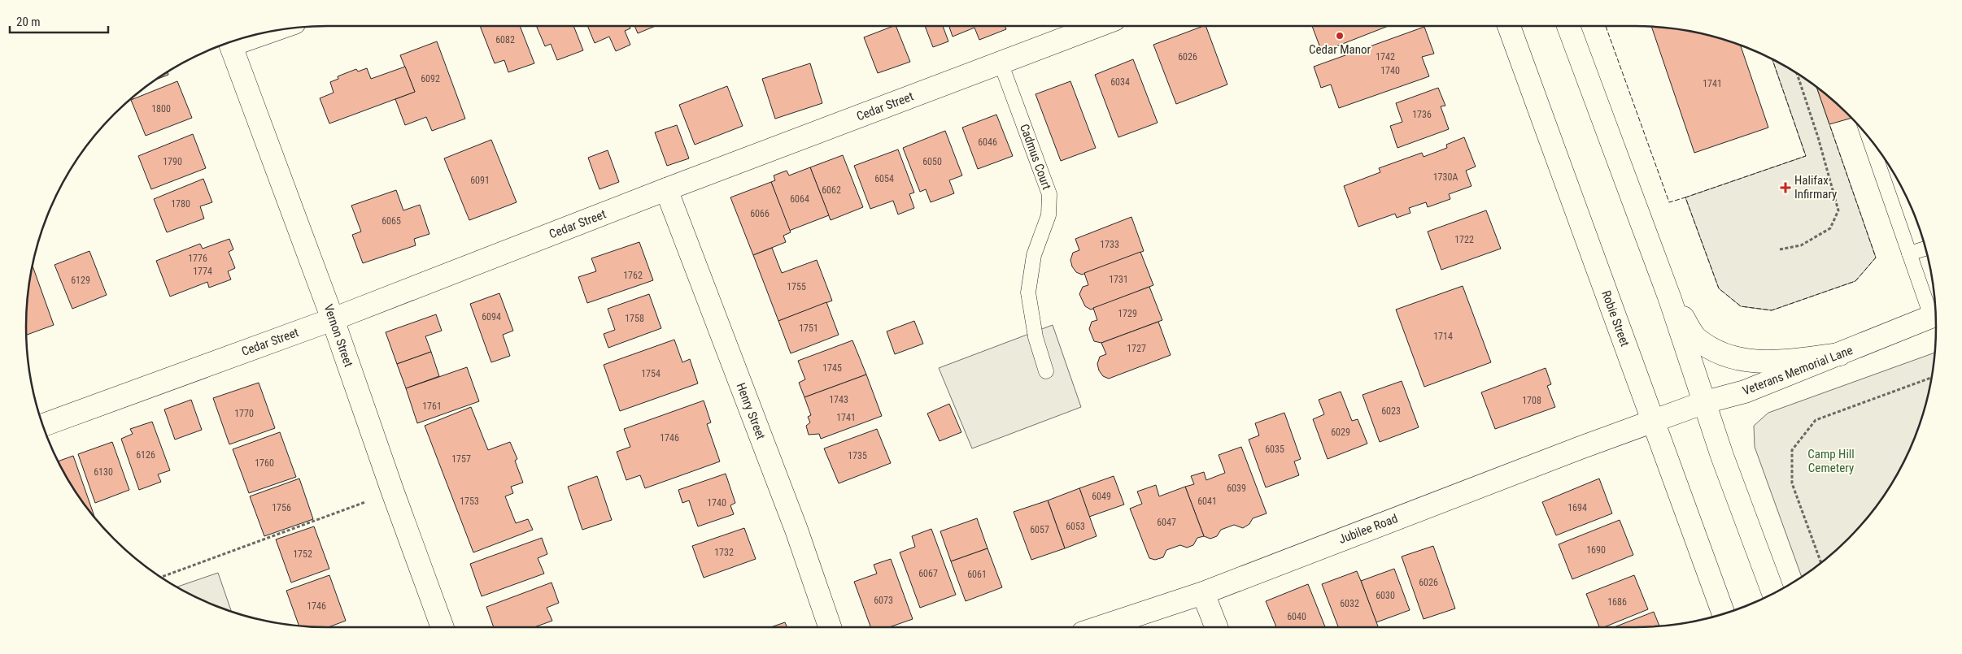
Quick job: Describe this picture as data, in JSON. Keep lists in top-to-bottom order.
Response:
{
  "streets": {
    "street": [
      "Cedar Street",
      "Robie Street",
      "Vernon Street",
      "Veterans Memorial Lane",
      "Henry Street",
      "Jubilee Road"
    ],
    "lane": ["Cadmus Court"]
  },
  "crossings": [
    ["Cedar Street", "Cadmus Court"],
    ["Cedar Street", "Vernon Street"],
    ["Cedar Street", "Henry Street"],
    ["Robie Street", "Veterans Memorial Lane"],
    ["Robie Street", "Jubilee Road"],
    ["Veterans Memorial Lane", "Jubilee Road"]
  ],
  "parks": ["Camp Hill Cemetery"],
  "places": {
    "other": ["Cedar Manor"],
    "health": ["Halifax Infirmary"]
  },
  "house_numbers": [
    "6082",
    "6026",
    "1742",
    "1740",
    "6092",
    "6034",
    "1741",
    "1800",
    "1736",
    "6046",
    "1790",
    "6050",
    "1730A",
    "6054",
    "6091",
    "6062",
    "6064",
    "1780",
    "6066",
    "6065",
    "1722",
    "1733",
    "1776",
    "1774",
    "1762",
    "1731",
    "6129",
    "1755",
    "1729",
    "6094",
    "1758",
    "1751",
    "1714",
    "1727",
    "1745",
    "1754",
    "1743",
    "1708",
    "1761",
    "6023",
    "1770",
    "1741",
    "6029",
    "1746",
    "6035",
    "6126",
    "1735",
    "1757",
    "1760",
    "6130",
    "6039",
    "6049",
    "1753",
    "6041",
    "1740",
    "1756",
    "1694",
    "6047",
    "6053",
    "6057",
    "1690",
    "1732",
    "1752",
    "6067",
    "6061",
    "6026",
    "6030",
    "6073",
    "1686",
    "6032",
    "1746",
    "6040"
  ],
  "scale_bar": "20 m"
}
